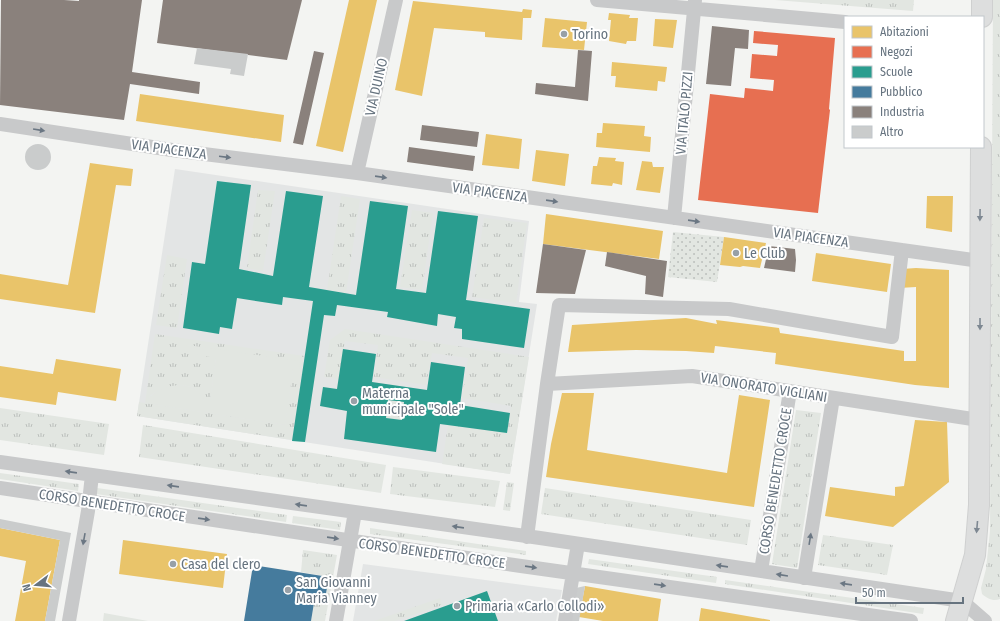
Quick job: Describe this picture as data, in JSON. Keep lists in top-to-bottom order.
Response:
{
  "streets": {
    "street": [
      "VIA DUINO",
      "VIA ITALO PIZZI",
      "VIA PIACENZA",
      "VIA ONORATO VIGLIANI",
      "CORSO BENEDETTO CROCE"
    ]
  },
  "crossings": [
    ["VIA DUINO", "VIA PIACENZA"],
    ["VIA ITALO PIZZI", "VIA PIACENZA"],
    ["VIA ONORATO VIGLIANI", "CORSO BENEDETTO CROCE"]
  ],
  "one_way": ["VIA PIACENZA"],
  "places": [
    "Torino",
    "Le Club",
    "Materna municipale \"Sole\"",
    "Casa del clero",
    "San Giovanni Maria Vianney",
    "Primaria «Carlo Collodi»"
  ],
  "legend": [
    "Abitazioni",
    "Negozi",
    "Scuole",
    "Pubblico",
    "Industria",
    "Altro"
  ],
  "scale_bar": "50 m",
  "north": "left"
}
